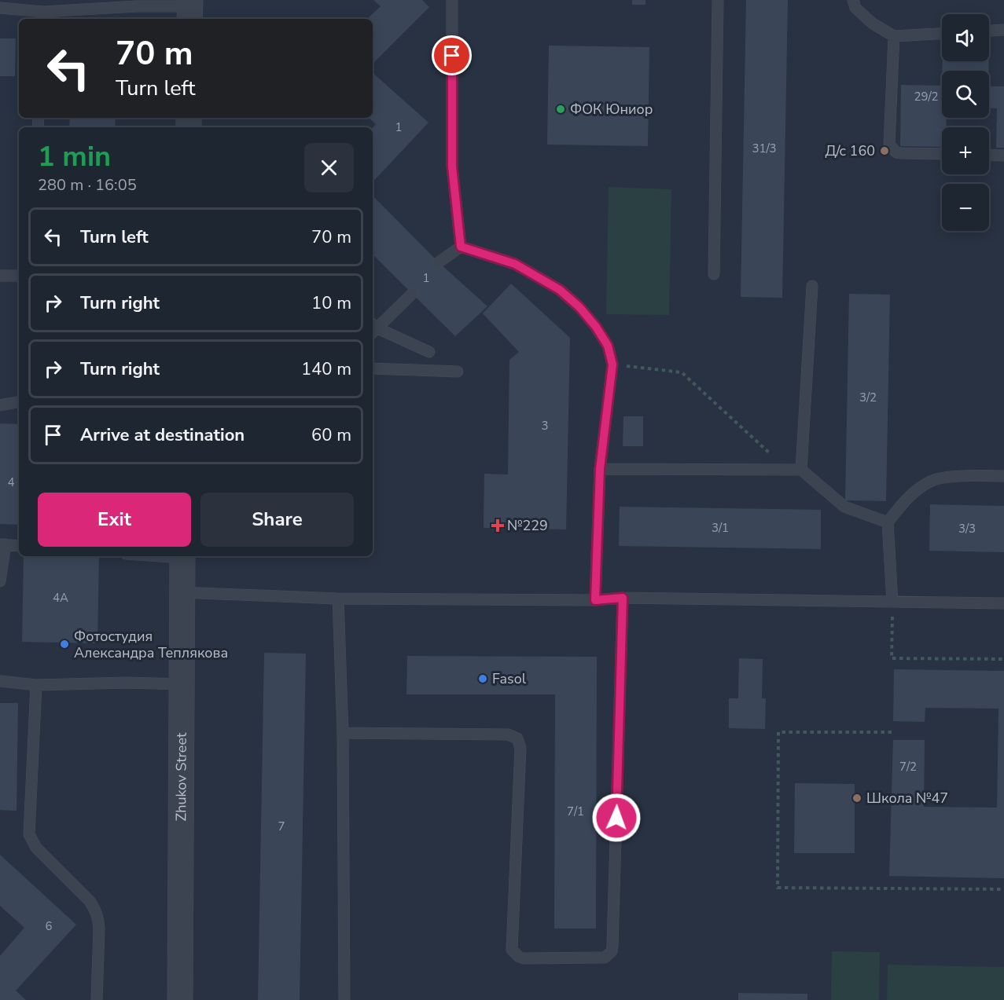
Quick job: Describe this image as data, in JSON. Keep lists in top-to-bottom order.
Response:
{
  "streets": {
    "street": ["Zhukov Street"]
  },
  "places": {
    "other": [
      "ФОК Юниор",
      "Д/с 160",
      "Фотостудия Александра Теплякова",
      "Fasol",
      "Школа №47"
    ],
    "health": ["№229"]
  },
  "house_numbers": [
    "29/2",
    "1",
    "31/3",
    "1",
    "3/2",
    "3",
    "4",
    "3/1",
    "3/3",
    "4А",
    "7/2",
    "7/1",
    "7",
    "6"
  ],
  "page": {
    "map_buttons": ["+", "−"],
    "turn": ["70 m", "Turn left"],
    "heading": ["1 min", "280 m · 16:05"],
    "list": [
      {
        "name": "Turn left",
        "value": "70 m"
      },
      {
        "name": "Turn right",
        "value": "10 m"
      },
      {
        "name": "Turn right",
        "value": "140 m"
      },
      {
        "name": "Arrive at destination",
        "value": "60 m"
      }
    ],
    "buttons": ["Exit", "Share"]
  }
}
